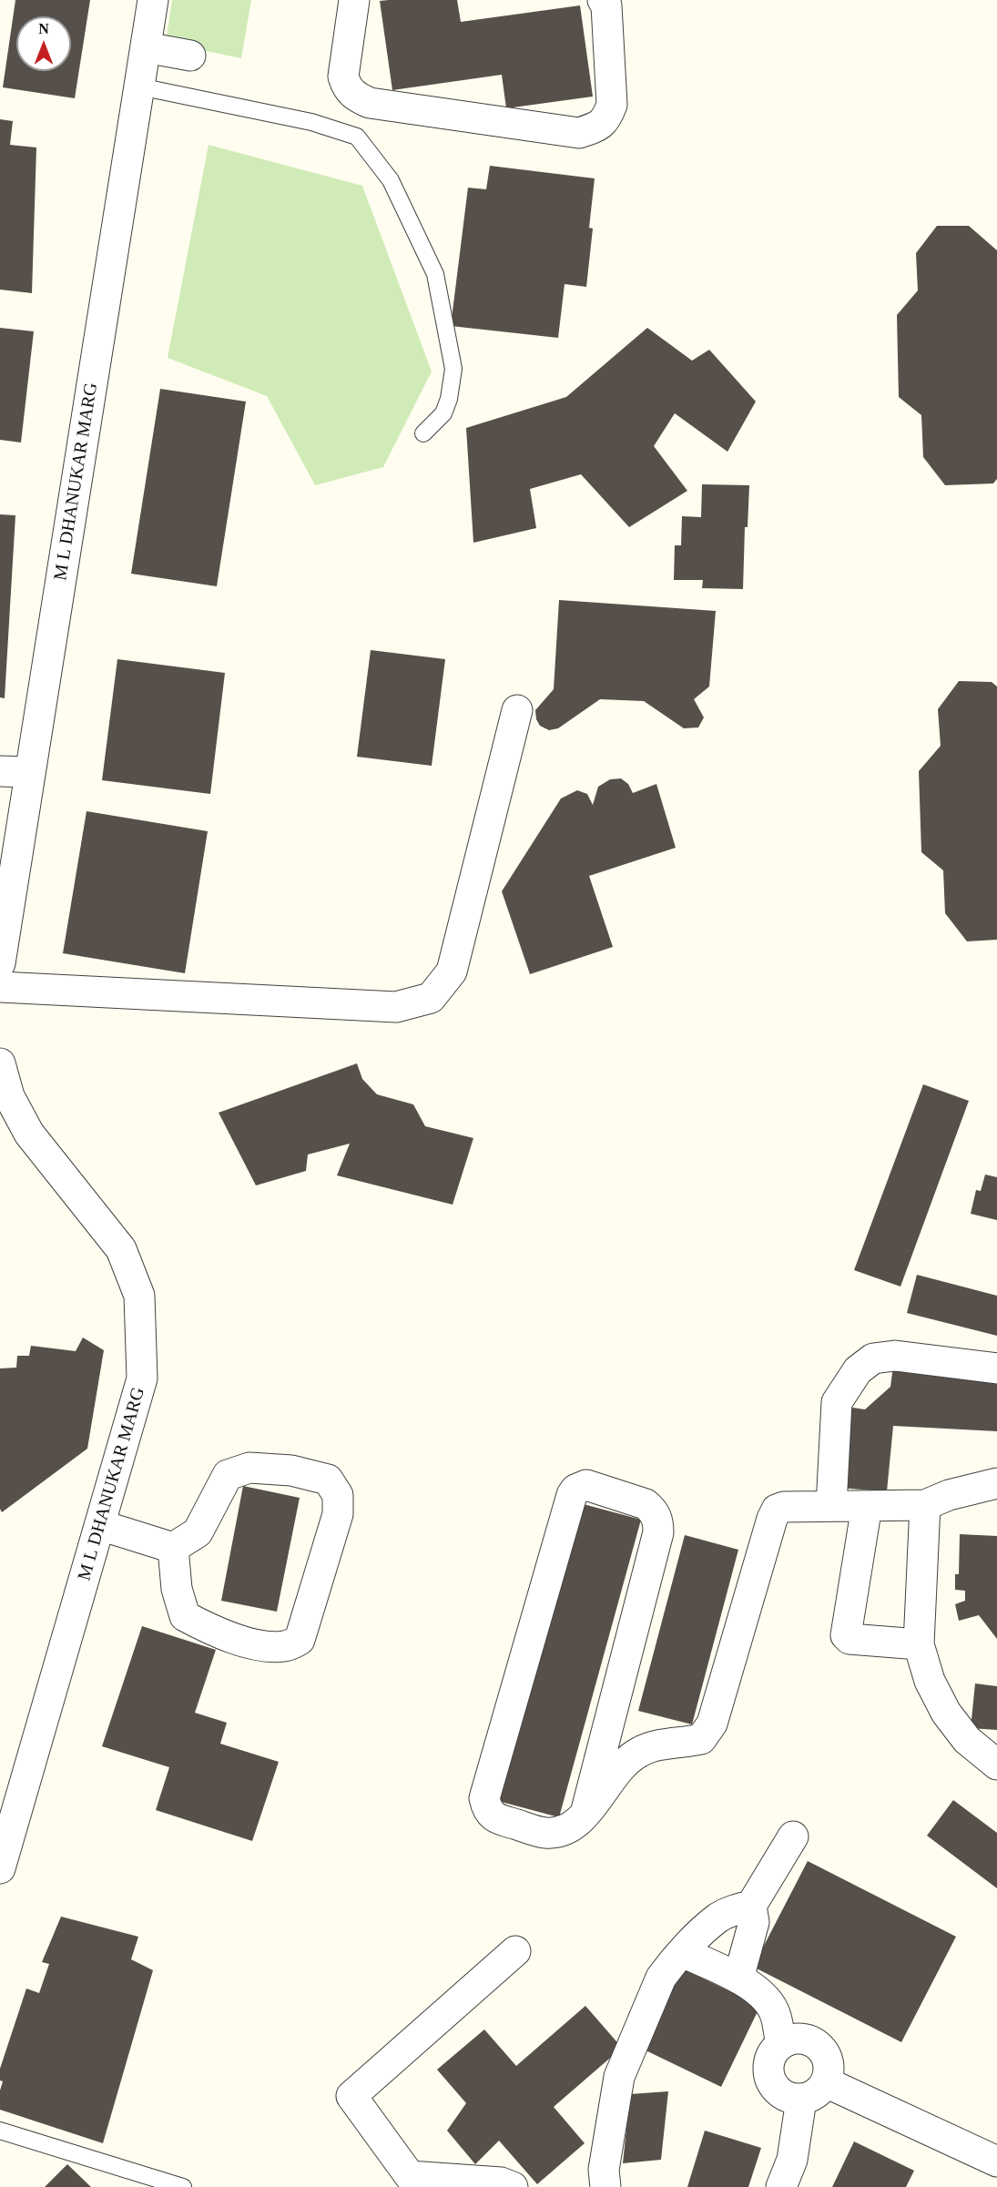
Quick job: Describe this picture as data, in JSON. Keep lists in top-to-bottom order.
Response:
{
  "streets": {
    "street": ["M L DHANUKAR MARG"]
  },
  "north": "top"
}
